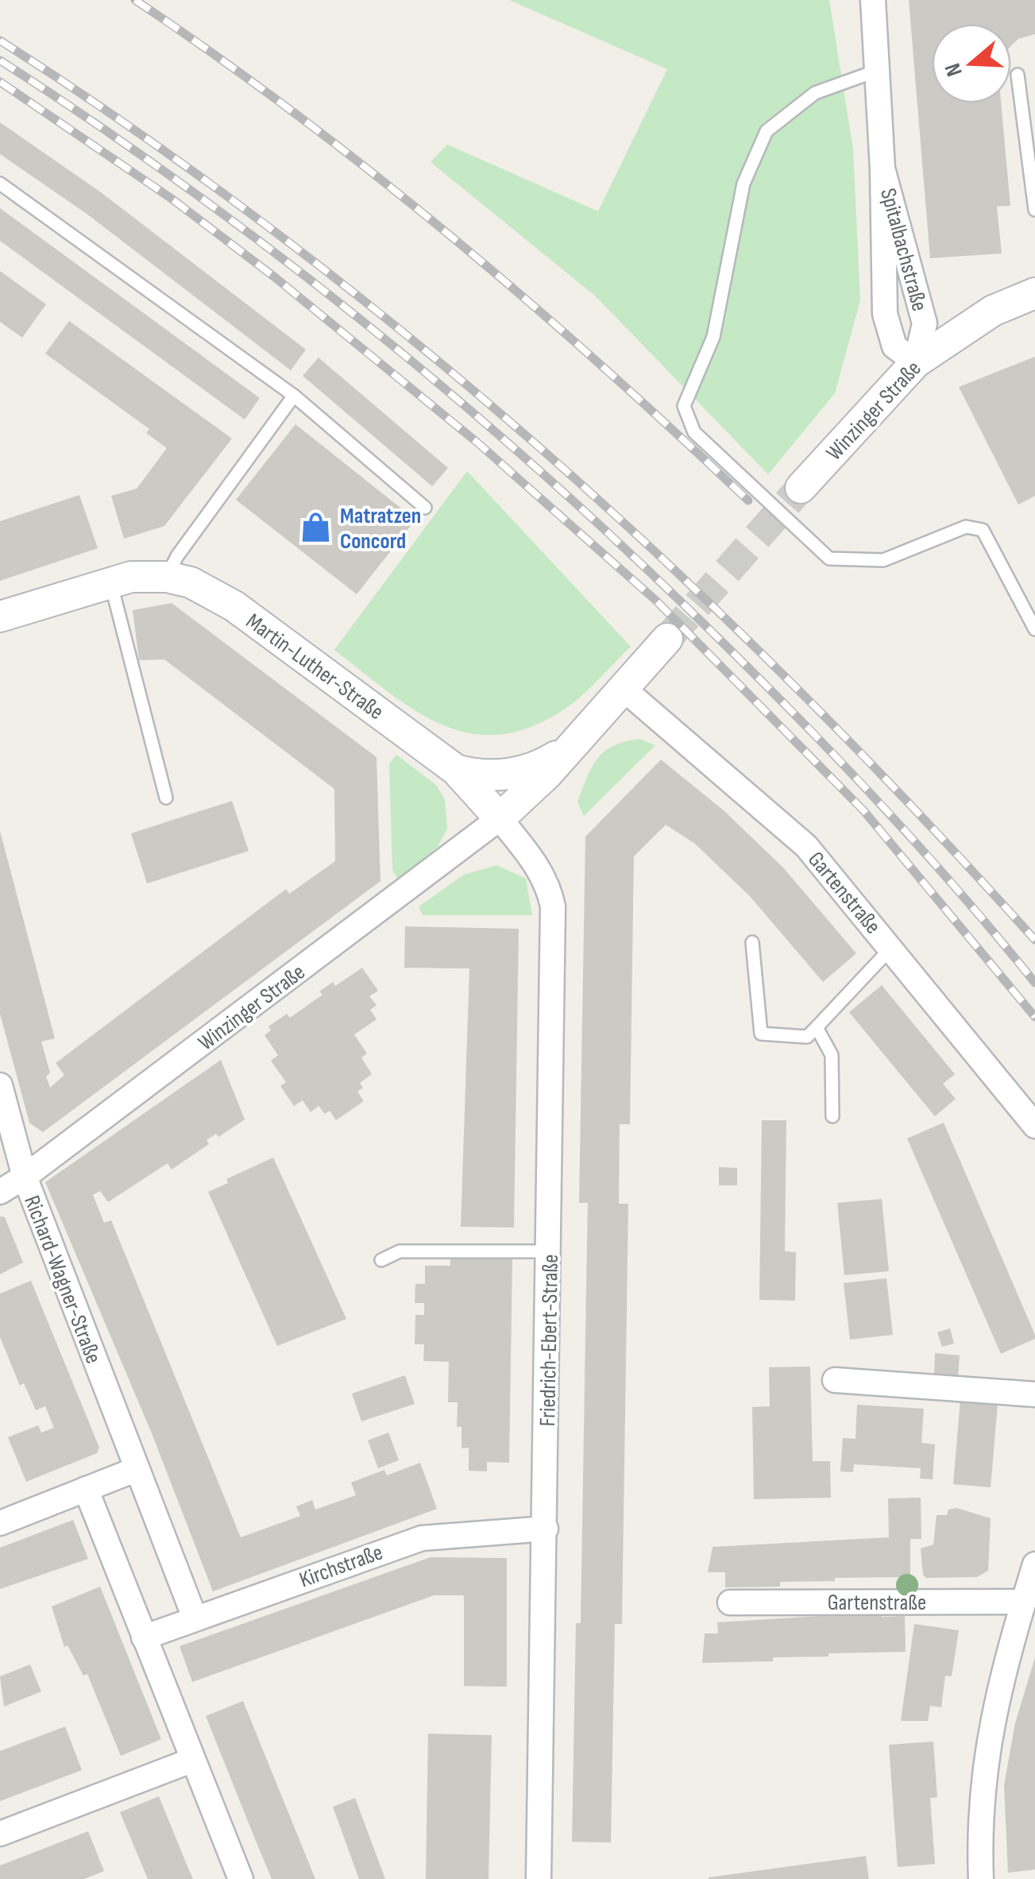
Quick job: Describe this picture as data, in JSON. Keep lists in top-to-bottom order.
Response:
{
  "streets": {
    "street": [
      "Spitalbachstraße",
      "Winzinger Straße",
      "Martin-Luther-Straße",
      "Gartenstraße",
      "Richard-Wagner-Straße",
      "Friedrich-Ebert-Straße",
      "Kirchstraße"
    ]
  },
  "crossings": [
    ["Spitalbachstraße", "Winzinger Straße"],
    ["Winzinger Straße", "Martin-Luther-Straße"],
    ["Winzinger Straße", "Richard-Wagner-Straße"],
    ["Winzinger Straße", "Friedrich-Ebert-Straße"],
    ["Martin-Luther-Straße", "Friedrich-Ebert-Straße"],
    ["Richard-Wagner-Straße", "Kirchstraße"],
    ["Friedrich-Ebert-Straße", "Kirchstraße"]
  ],
  "places": {
    "shop": ["Matratzen Concord"]
  },
  "north": "left"
}
